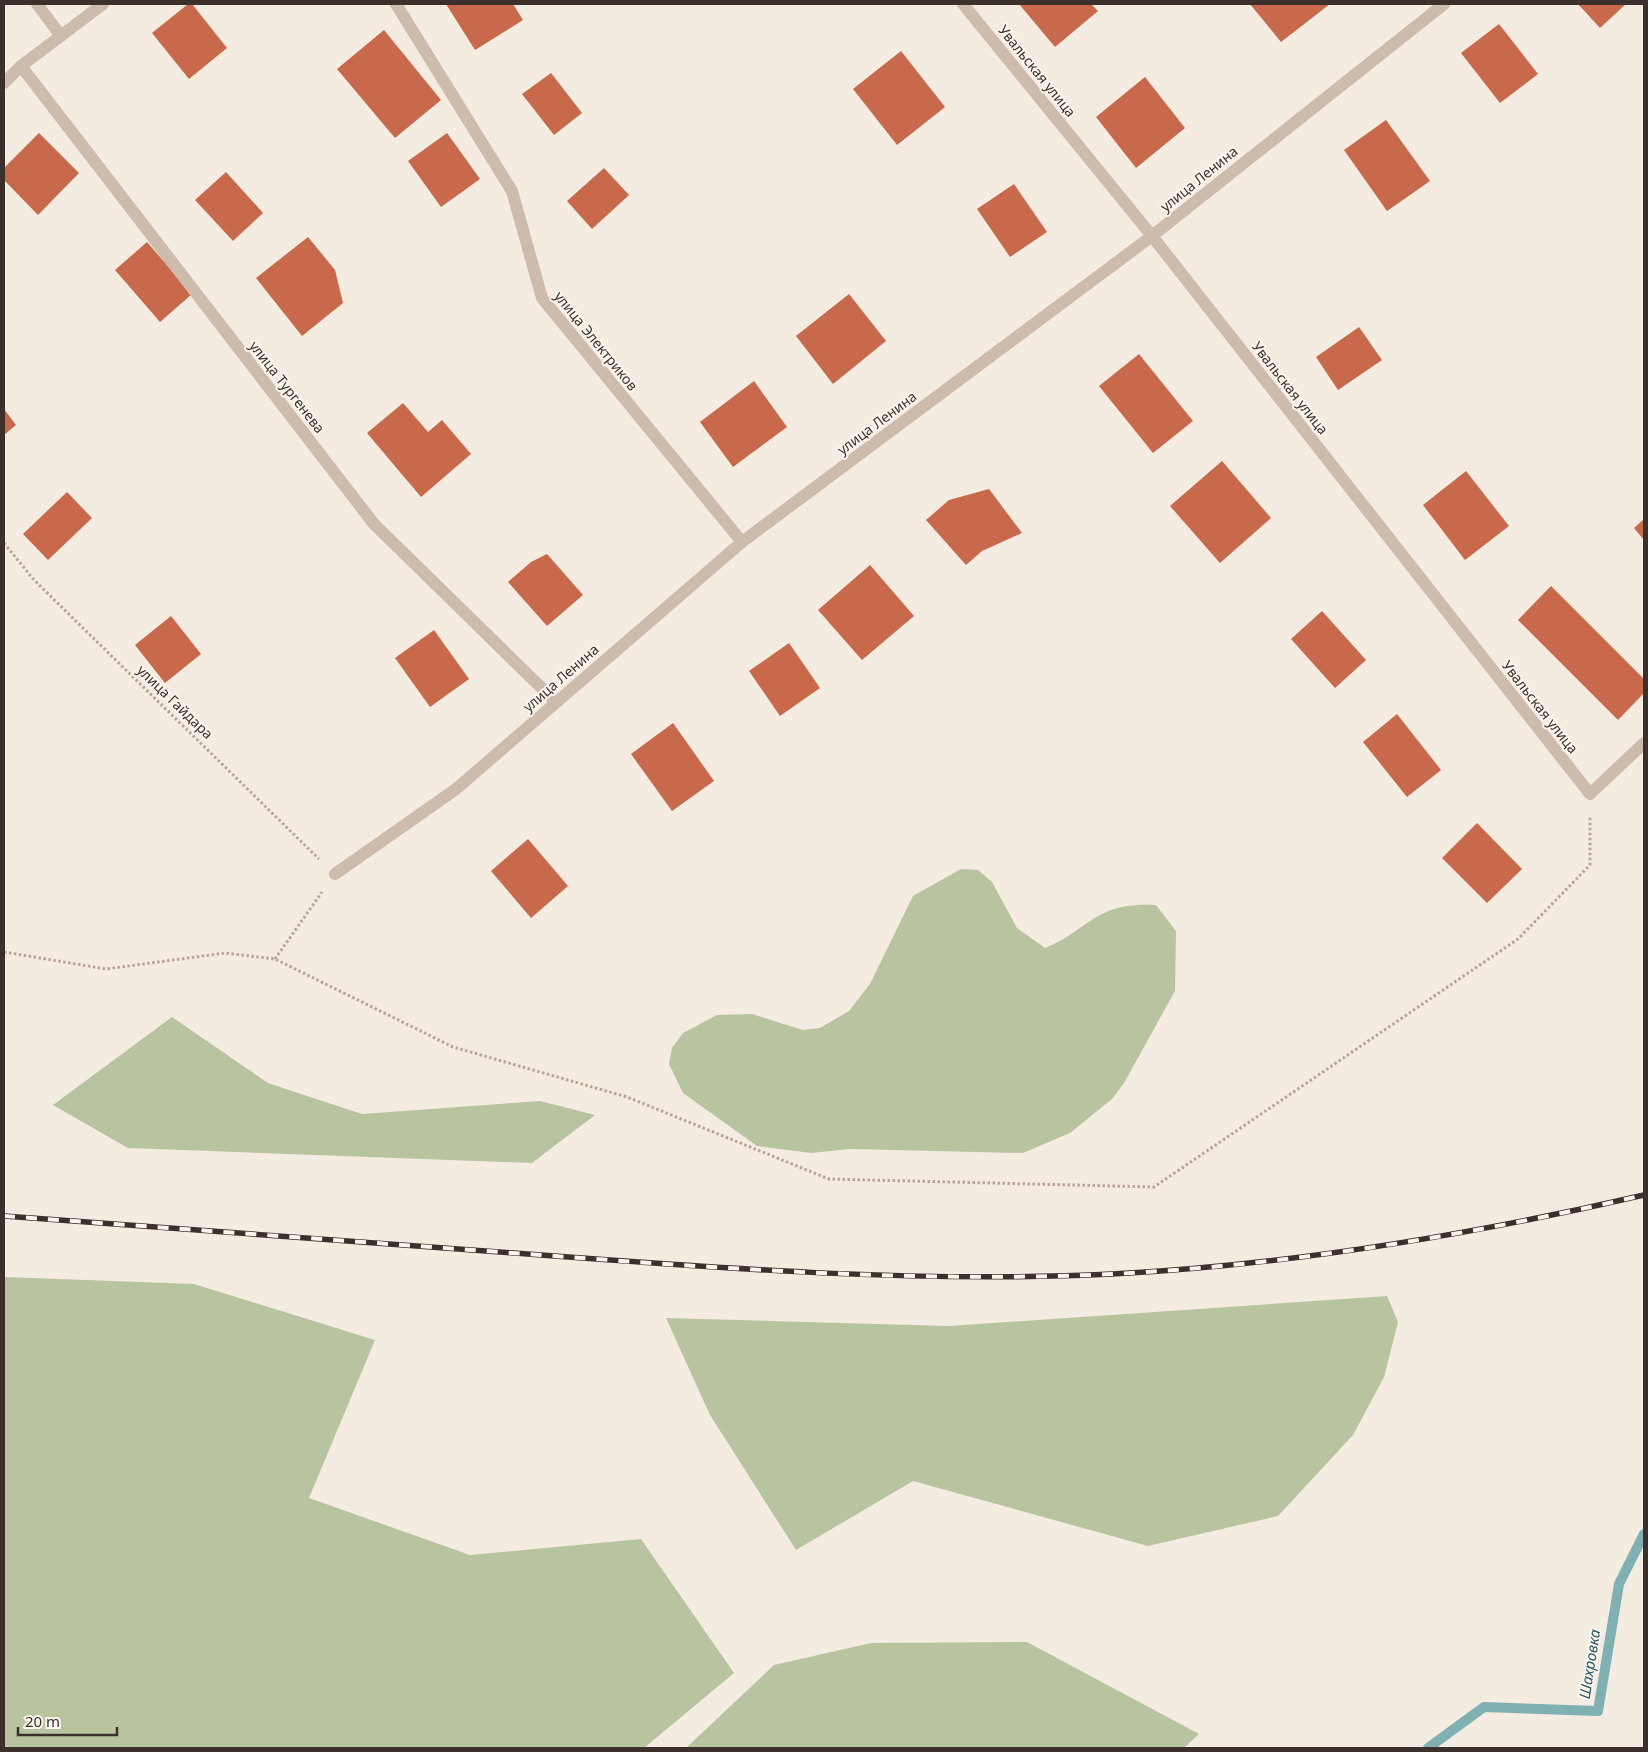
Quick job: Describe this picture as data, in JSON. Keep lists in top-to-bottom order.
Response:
{
  "streets": {
    "street": [
      "Увальская улица",
      "улица Ленина",
      "улица Электриков",
      "улица Тургенева"
    ],
    "path": ["улица Гайдара"]
  },
  "crossings": [
    ["Увальская улица", "улица Ленина"],
    ["улица Ленина", "улица Электриков"],
    ["улица Ленина", "улица Тургенева"],
    ["улица Ленина", "улица Гайдара"]
  ],
  "water": ["Шахровка"],
  "scale_bar": "20 m"
}
